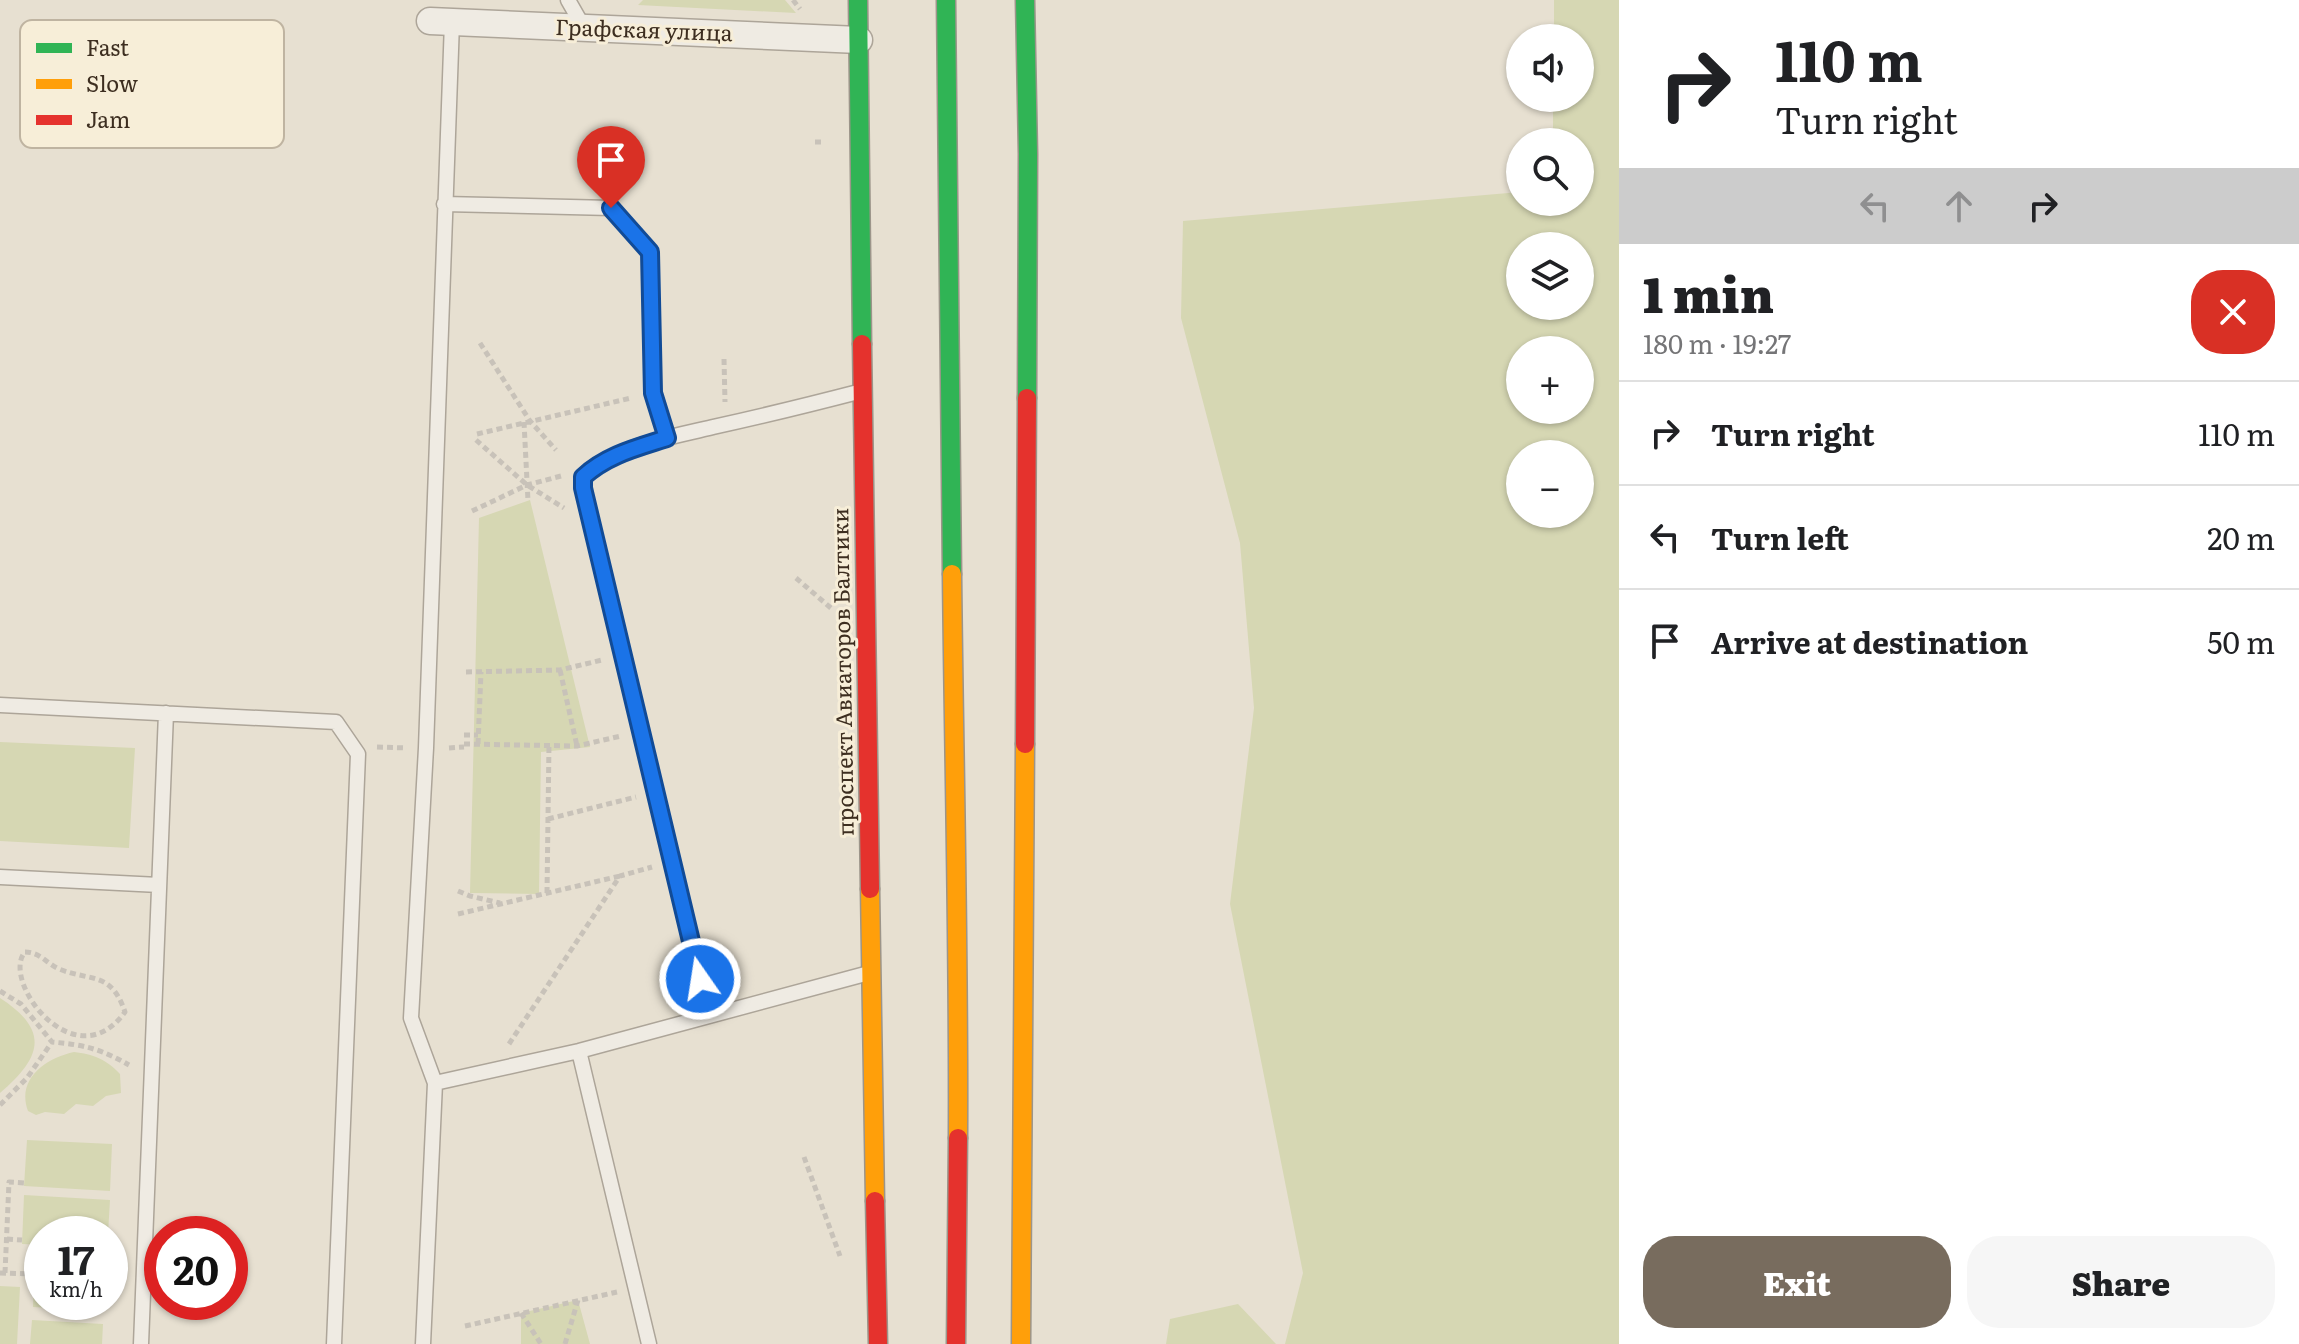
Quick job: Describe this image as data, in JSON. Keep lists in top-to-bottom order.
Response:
{
  "streets": {
    "street": ["Графская улица", "проспект Авиаторов Балтики"]
  },
  "crossings": [
    ["Графская улица", "проспект Авиаторов Балтики"]
  ],
  "legend": ["Fast", "Slow", "Jam"],
  "page": {
    "turn": ["110 m", "Turn right"],
    "map_buttons": ["+", "−"],
    "heading": ["1 min", "180 m · 19:27"],
    "list": [
      {
        "name": "Turn right",
        "value": "110 m"
      },
      {
        "name": "Turn left",
        "value": "20 m"
      },
      {
        "name": "Arrive at destination",
        "value": "50 m"
      }
    ],
    "speed": "17 km/h",
    "limit": "20",
    "buttons": ["Exit", "Share"]
  }
}
